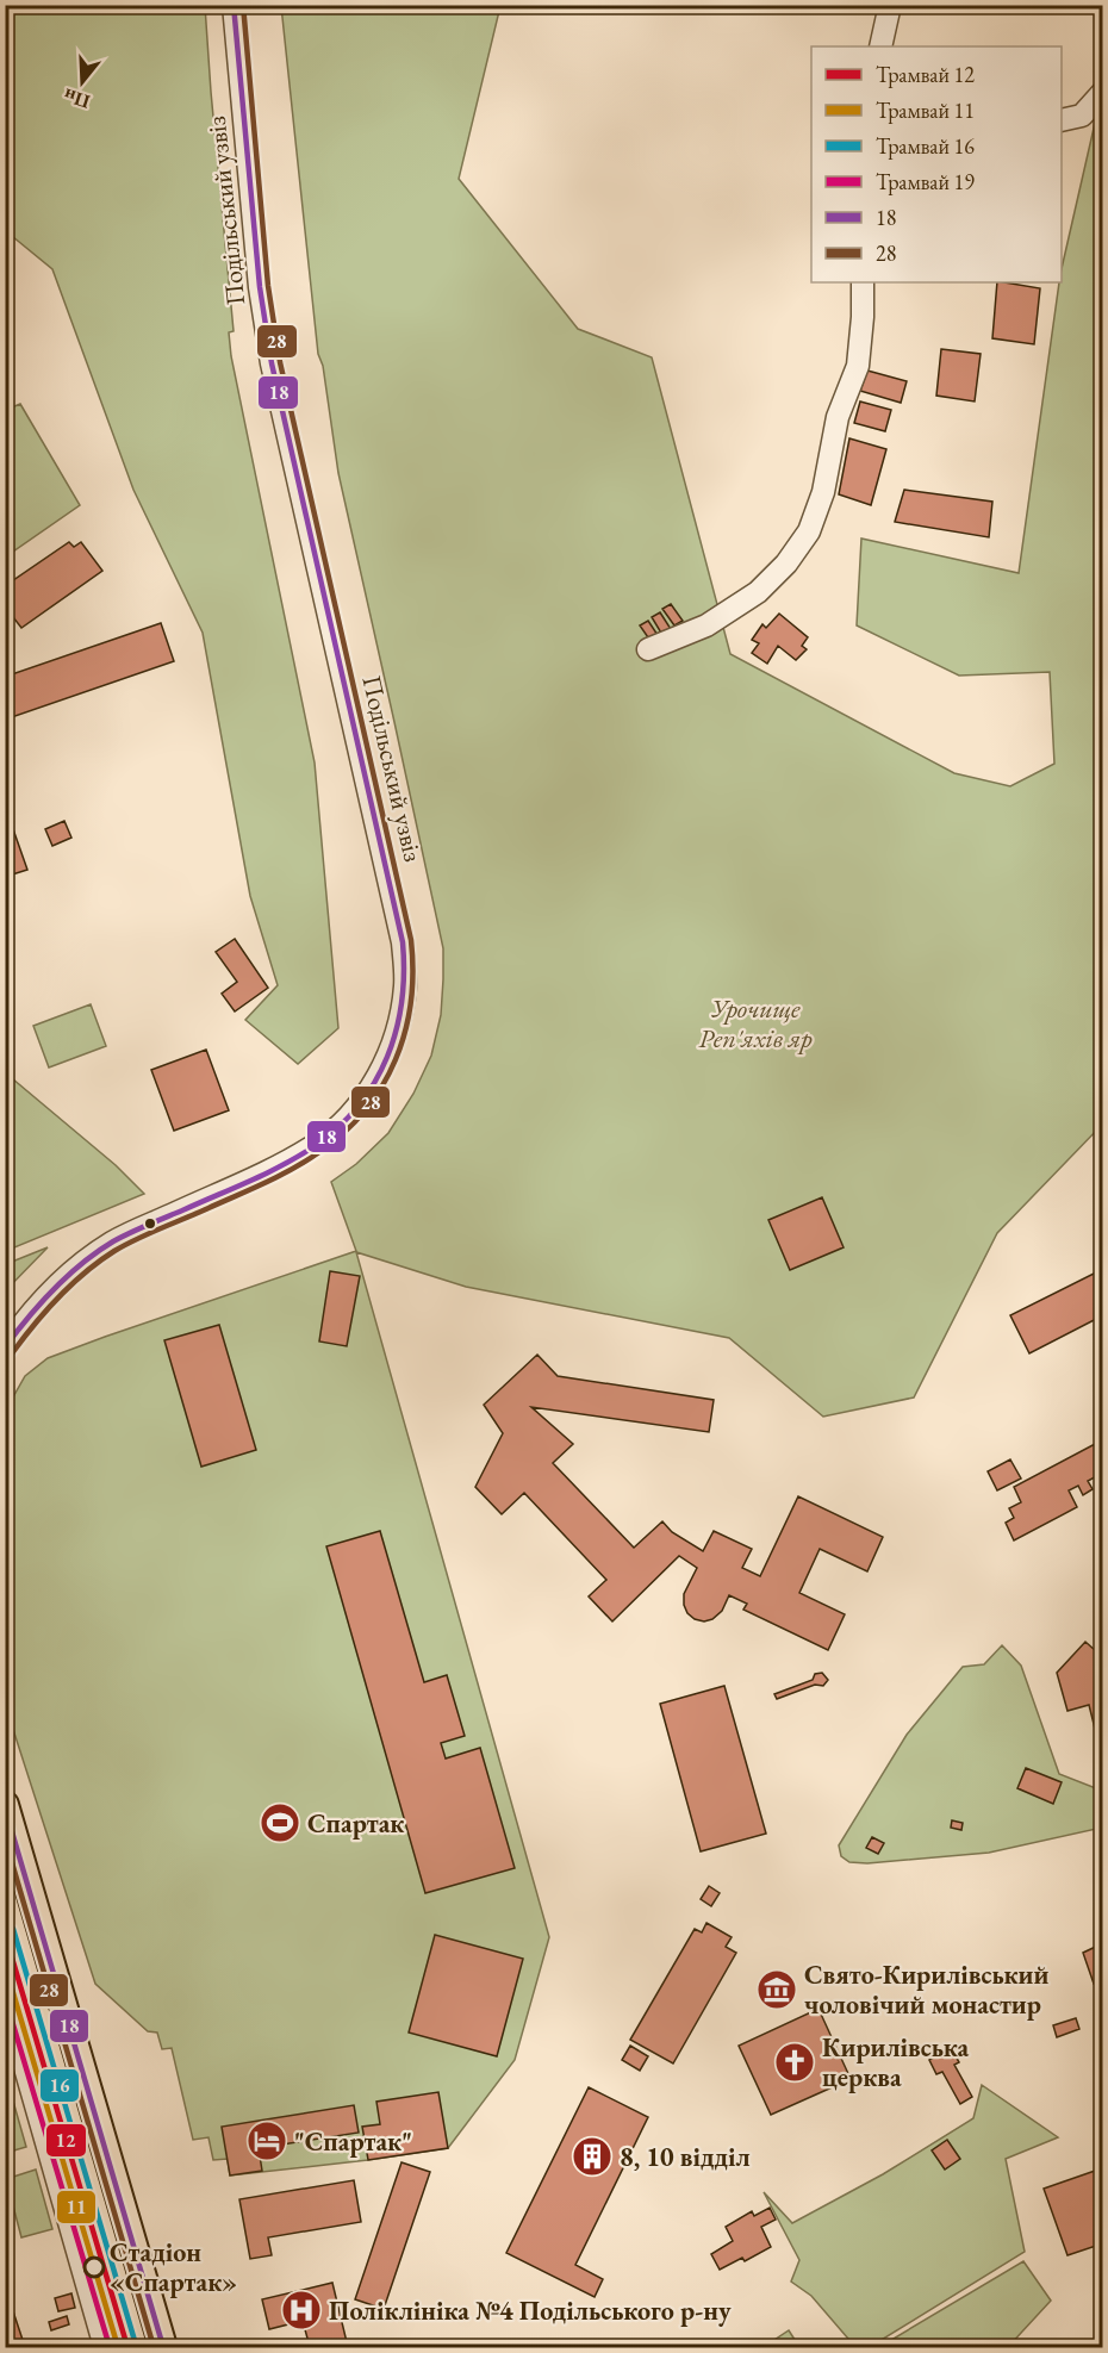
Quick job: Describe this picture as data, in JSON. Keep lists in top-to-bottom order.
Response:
{
  "streets": {
    "street": ["Подільський узвіз"]
  },
  "parks": ["Урочище Реп'яхів яр"],
  "places": {
    "sports": ["Спартак"],
    "museum": ["Свято-Кирилівський чоловічий монастир"],
    "church": ["Кирилівська церква"],
    "hotel": ["\"Спартак\""],
    "building": ["8, 10 відділ"],
    "other": ["Стадіон «Спартак»"],
    "hospital": ["Поліклініка №4 Подільського р-ну"]
  },
  "lines": [
    "transit line 18",
    "transit line 28",
    "tram line 16",
    "tram line 12",
    "tram line 11",
    "tram line 19"
  ],
  "legend": [
    "Трамвай 12",
    "Трамвай 11",
    "Трамвай 16",
    "Трамвай 19",
    "18",
    "28"
  ],
  "north": "bottom"
}
